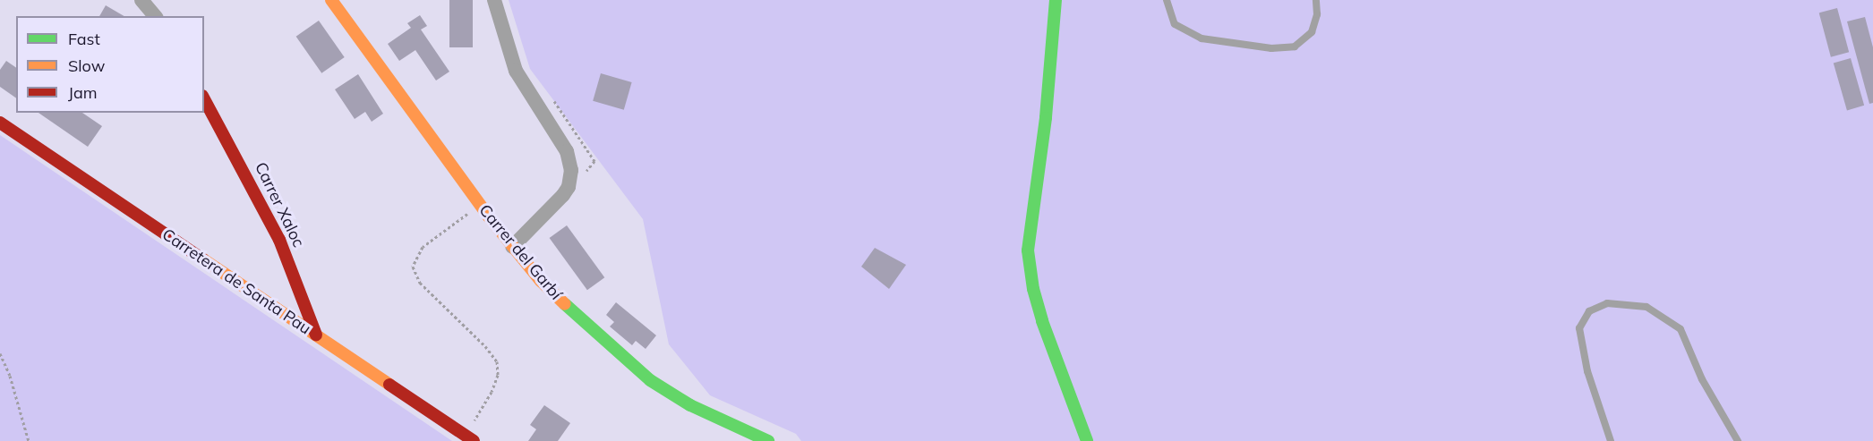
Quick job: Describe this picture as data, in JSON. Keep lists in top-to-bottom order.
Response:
{
  "streets": {
    "street": ["Carrer Xaloc", "Carrer del Garbí", "Carretera de Santa Pau"]
  },
  "crossings": [
    ["Carrer Xaloc", "Carretera de Santa Pau"]
  ],
  "legend": ["Fast", "Slow", "Jam"]
}
